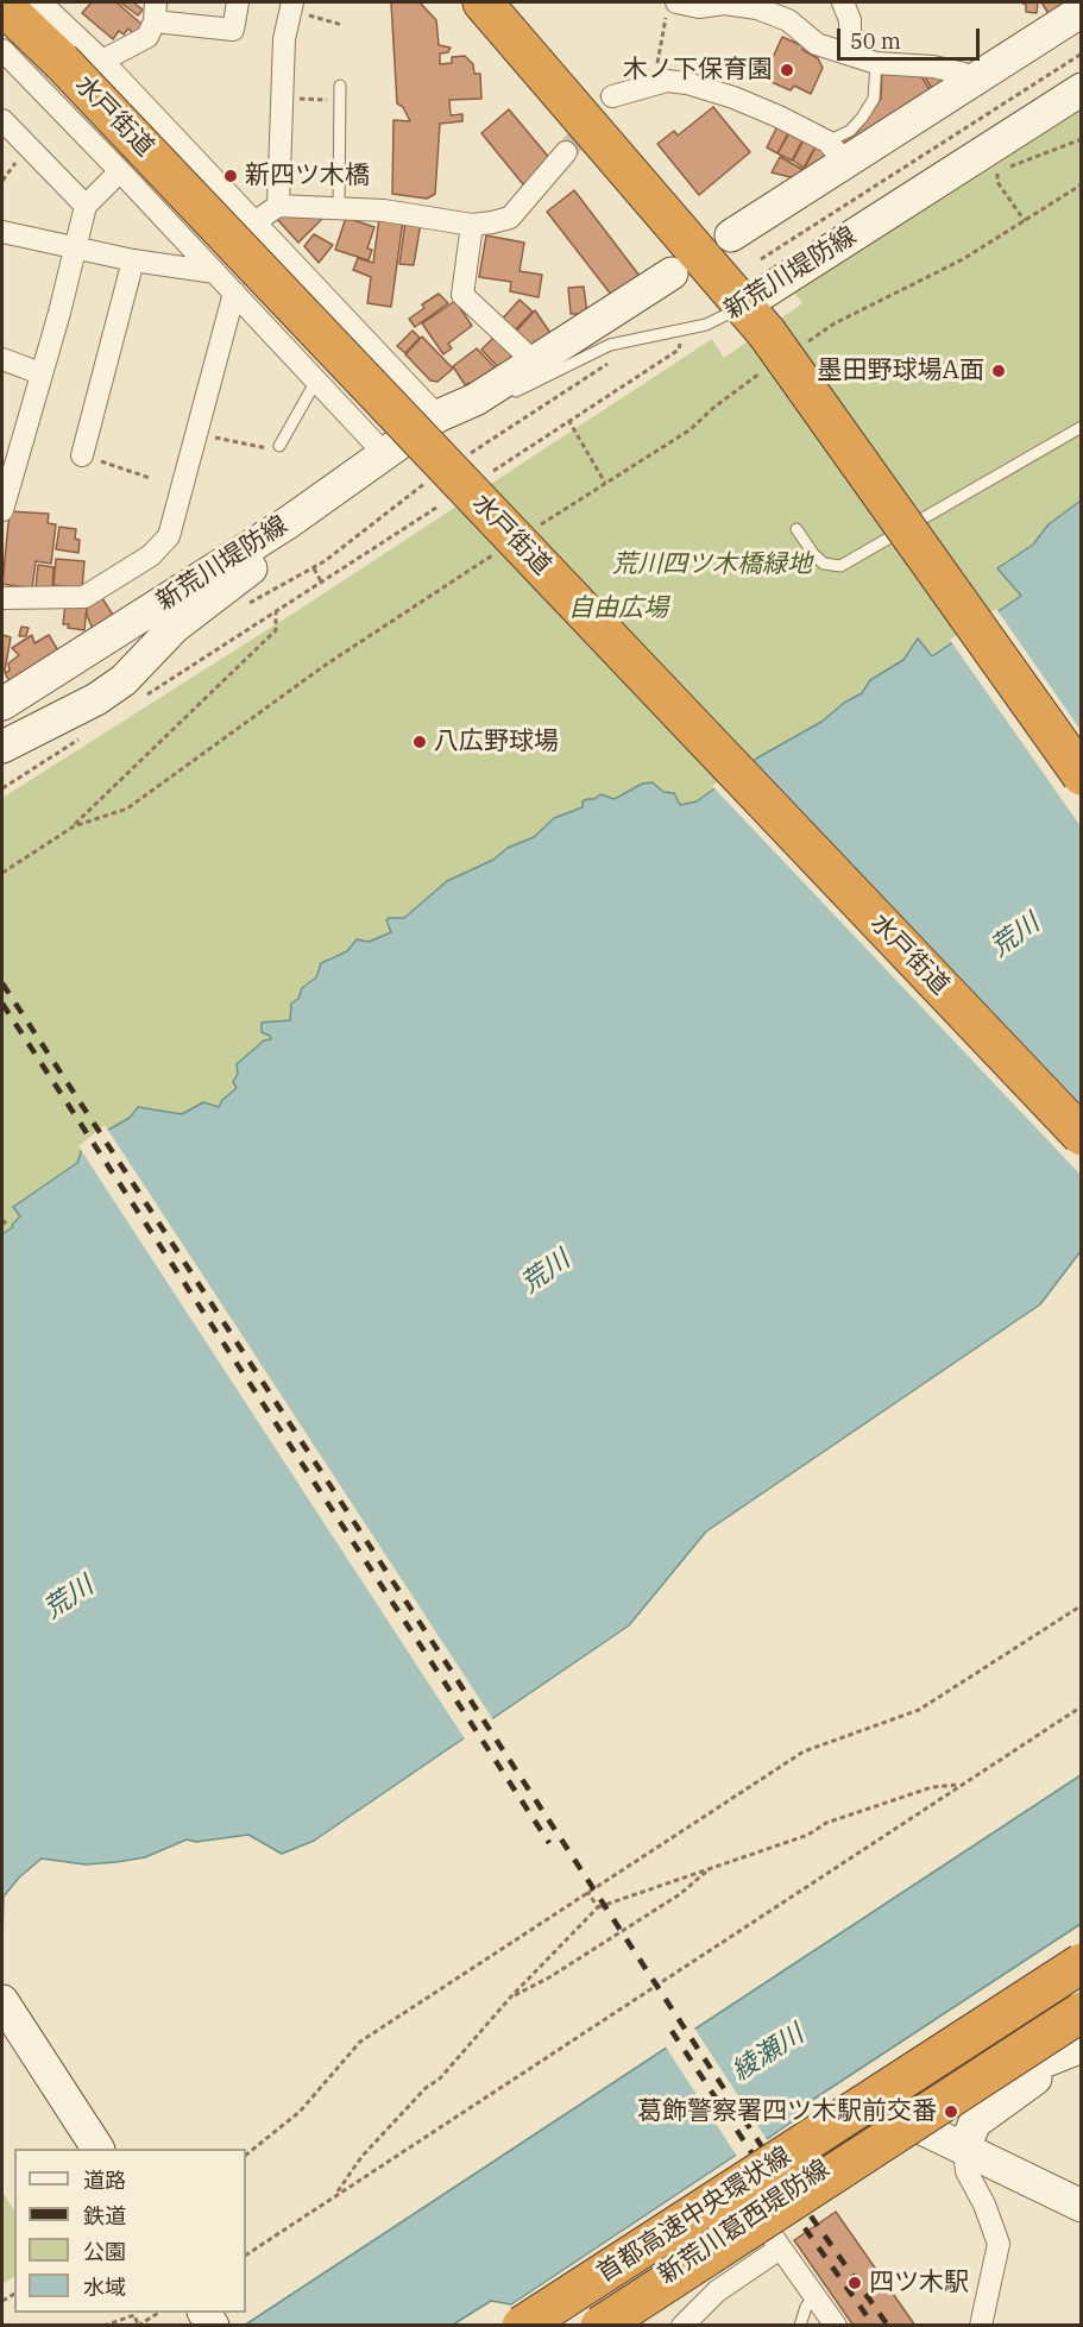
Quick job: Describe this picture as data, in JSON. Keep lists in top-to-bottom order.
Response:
{
  "streets": {
    "highway": ["水戸街道", "首都高速中央環状線"],
    "main road": ["新荒川堤防線", "新荒川葛西堤防線"]
  },
  "water": ["荒川", "綾瀬川"],
  "parks": ["荒川四ツ木橋緑地", "自由広場"],
  "places": [
    "木ノ下保育園",
    "新四ツ木橋",
    "墨田野球場A面",
    "八広野球場",
    "葛飾警察署四ツ木駅前交番",
    "四ツ木駅"
  ],
  "legend": [
    "道路",
    "鉄道",
    "公園",
    "水域"
  ],
  "scale_bar": "50 m"
}
